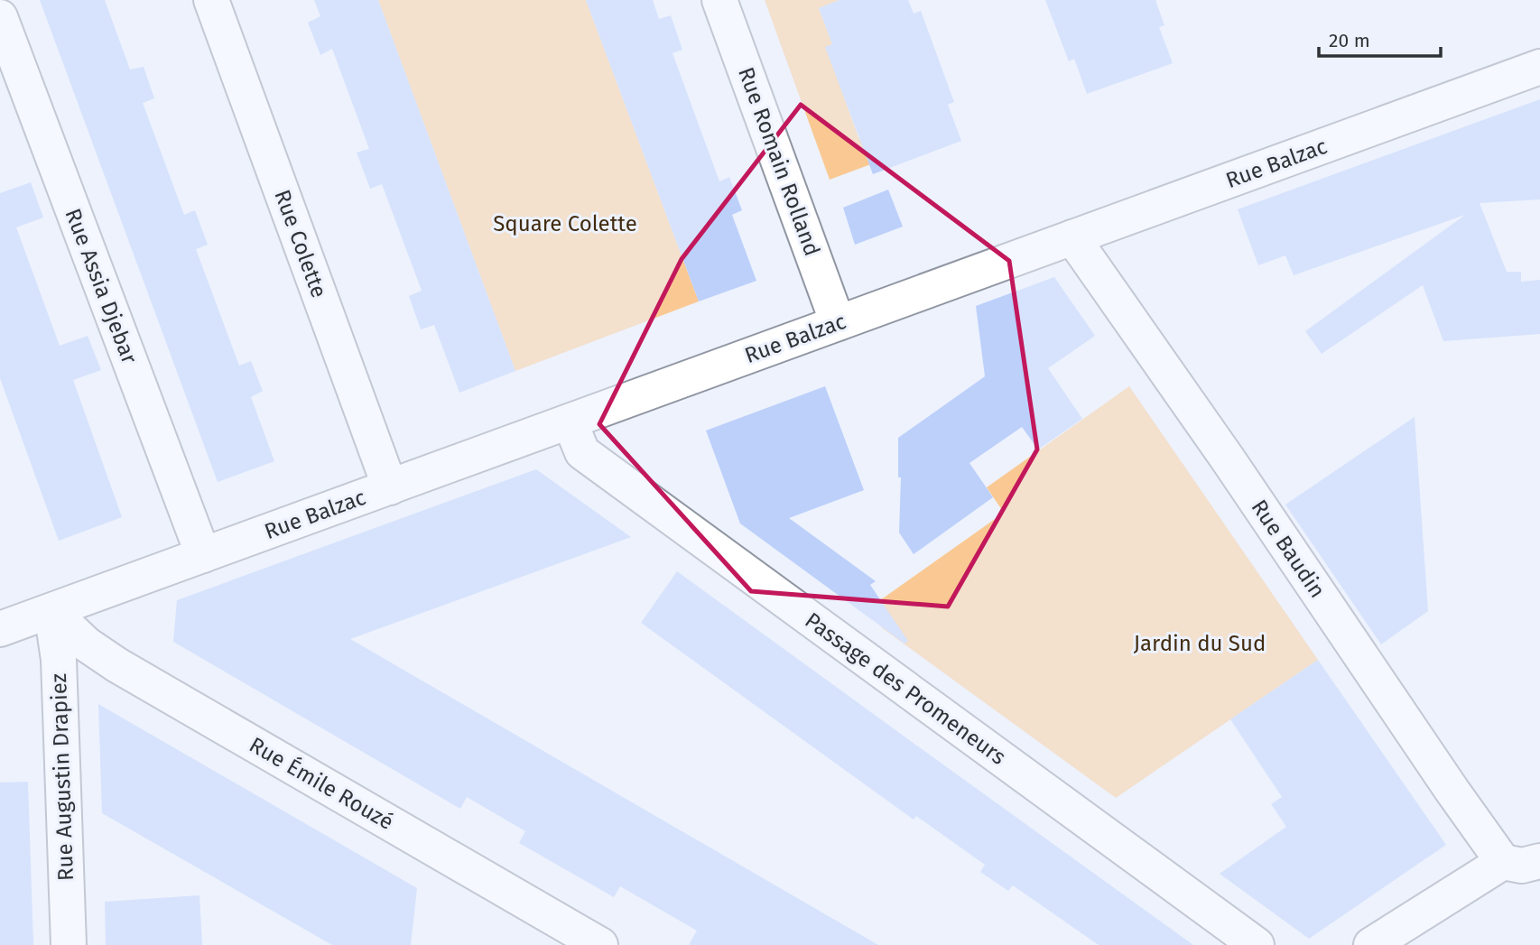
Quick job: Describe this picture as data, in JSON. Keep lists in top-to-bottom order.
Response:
{
  "streets": {
    "street": [
      "Rue Romain Rolland",
      "Rue Balzac",
      "Rue Colette",
      "Rue Assia Djebar",
      "Rue Baudin",
      "Passage des Promeneurs",
      "Rue Augustin Drapiez",
      "Rue Émile Rouzé"
    ]
  },
  "crossings": [
    ["Rue Romain Rolland", "Rue Balzac"],
    ["Rue Balzac", "Rue Colette"],
    ["Rue Balzac", "Rue Assia Djebar"],
    ["Rue Balzac", "Rue Baudin"],
    ["Rue Balzac", "Passage des Promeneurs"],
    ["Rue Balzac", "Rue Augustin Drapiez"],
    ["Rue Balzac", "Rue Émile Rouzé"],
    ["Rue Augustin Drapiez", "Rue Émile Rouzé"]
  ],
  "parks": ["Square Colette", "Jardin du Sud"],
  "scale_bar": "20 m"
}
